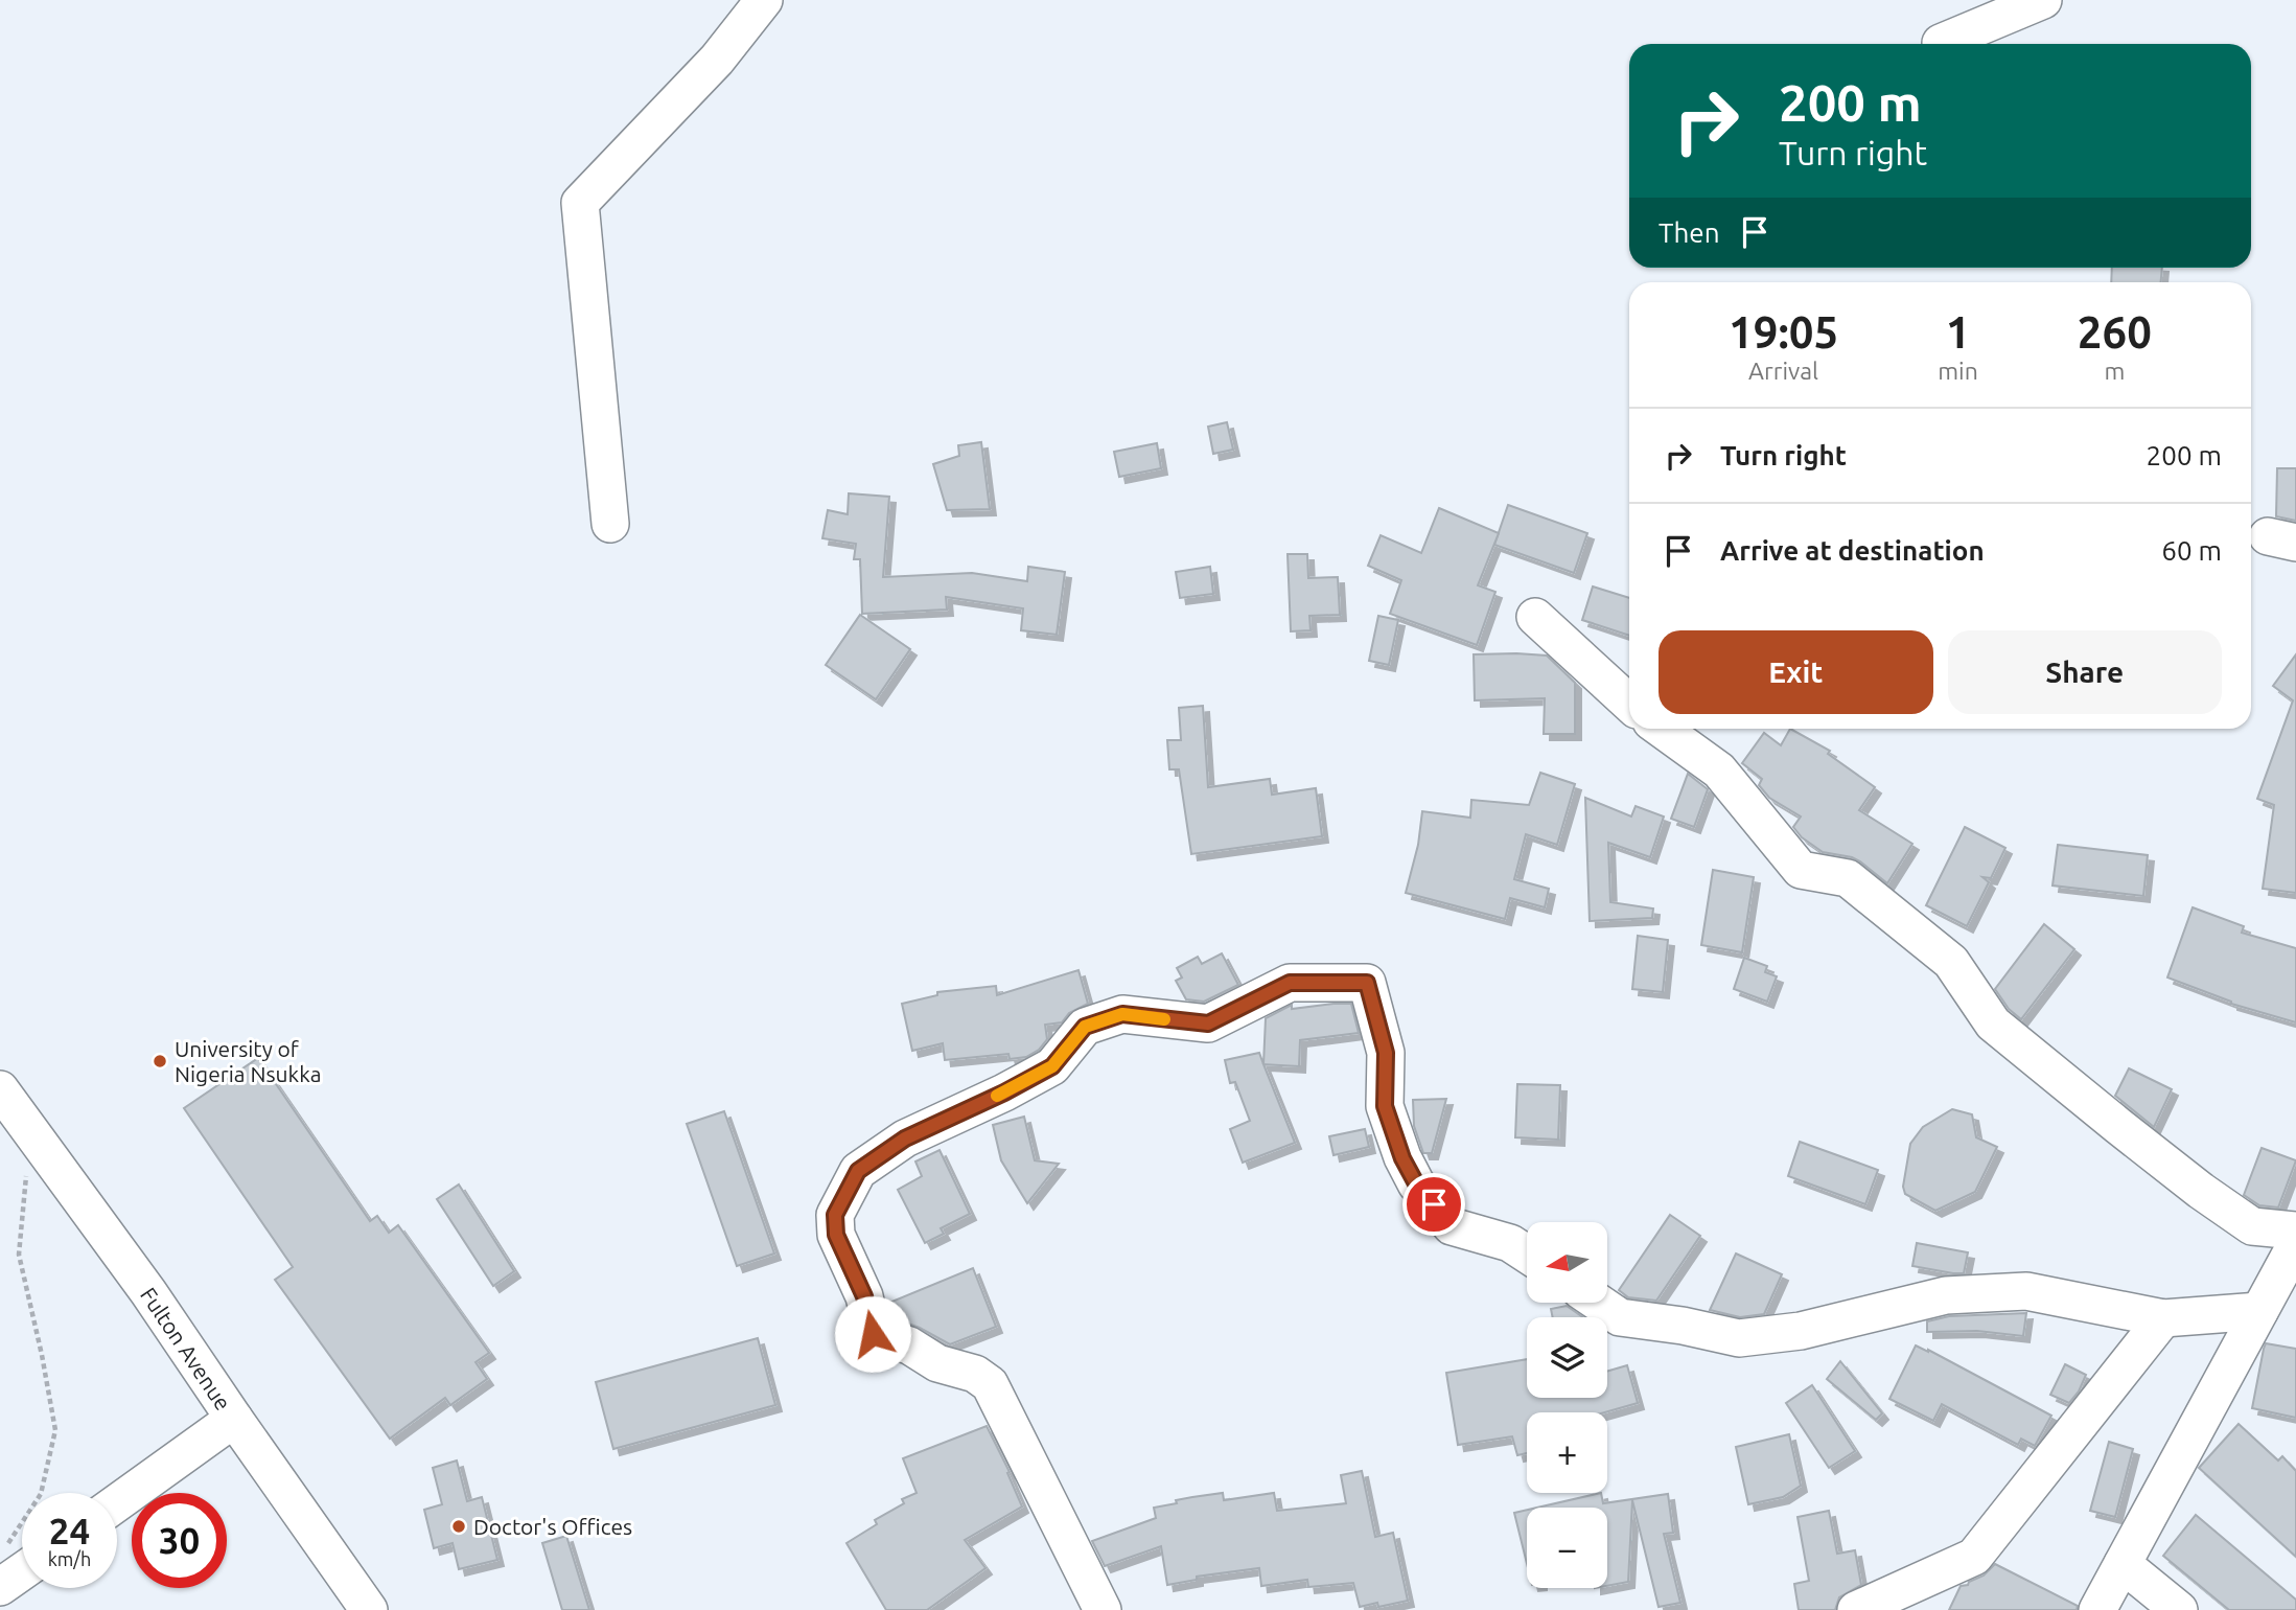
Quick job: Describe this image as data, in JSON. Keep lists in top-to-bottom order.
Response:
{
  "streets": {
    "street": ["Fulton Avenue"]
  },
  "places": ["University of Nigeria Nsukka", "Doctor's Offices"],
  "north": "left",
  "page": {
    "turn": ["200 m", "Turn right"],
    "then": "Then",
    "eta": [
      "19:05",
      "Arrival",
      "1",
      "min",
      "260",
      "m"
    ],
    "list": [
      {
        "name": "Turn right",
        "value": "200 m"
      },
      {
        "name": "Arrive at destination",
        "value": "60 m"
      }
    ],
    "buttons": ["Exit", "Share"],
    "map_buttons": ["+", "−"],
    "speed": "24 km/h",
    "limit": "30"
  }
}
